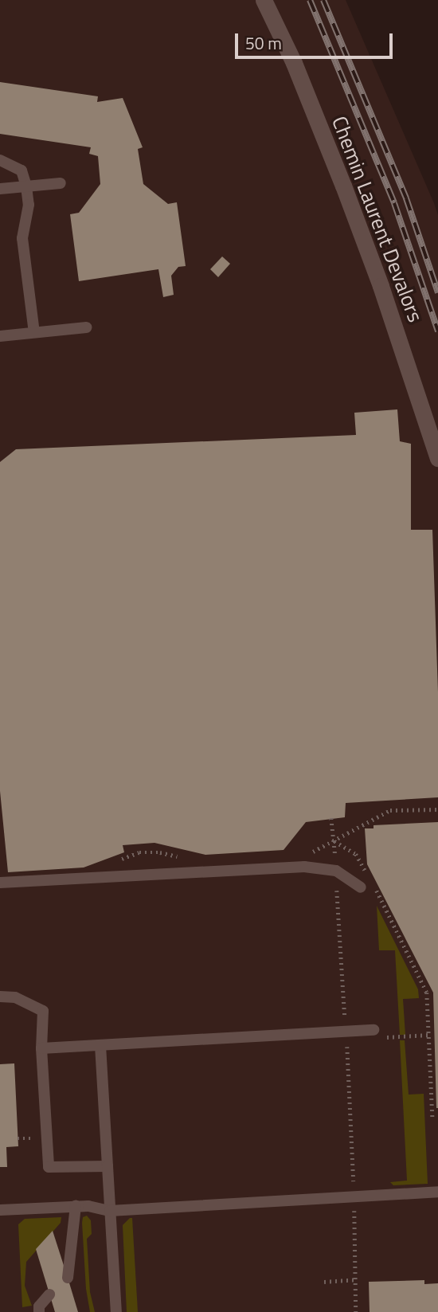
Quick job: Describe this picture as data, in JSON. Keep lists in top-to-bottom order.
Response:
{
  "streets": {
    "street": ["Chemin Laurent Devalors"]
  },
  "scale_bar": "50 m"
}
